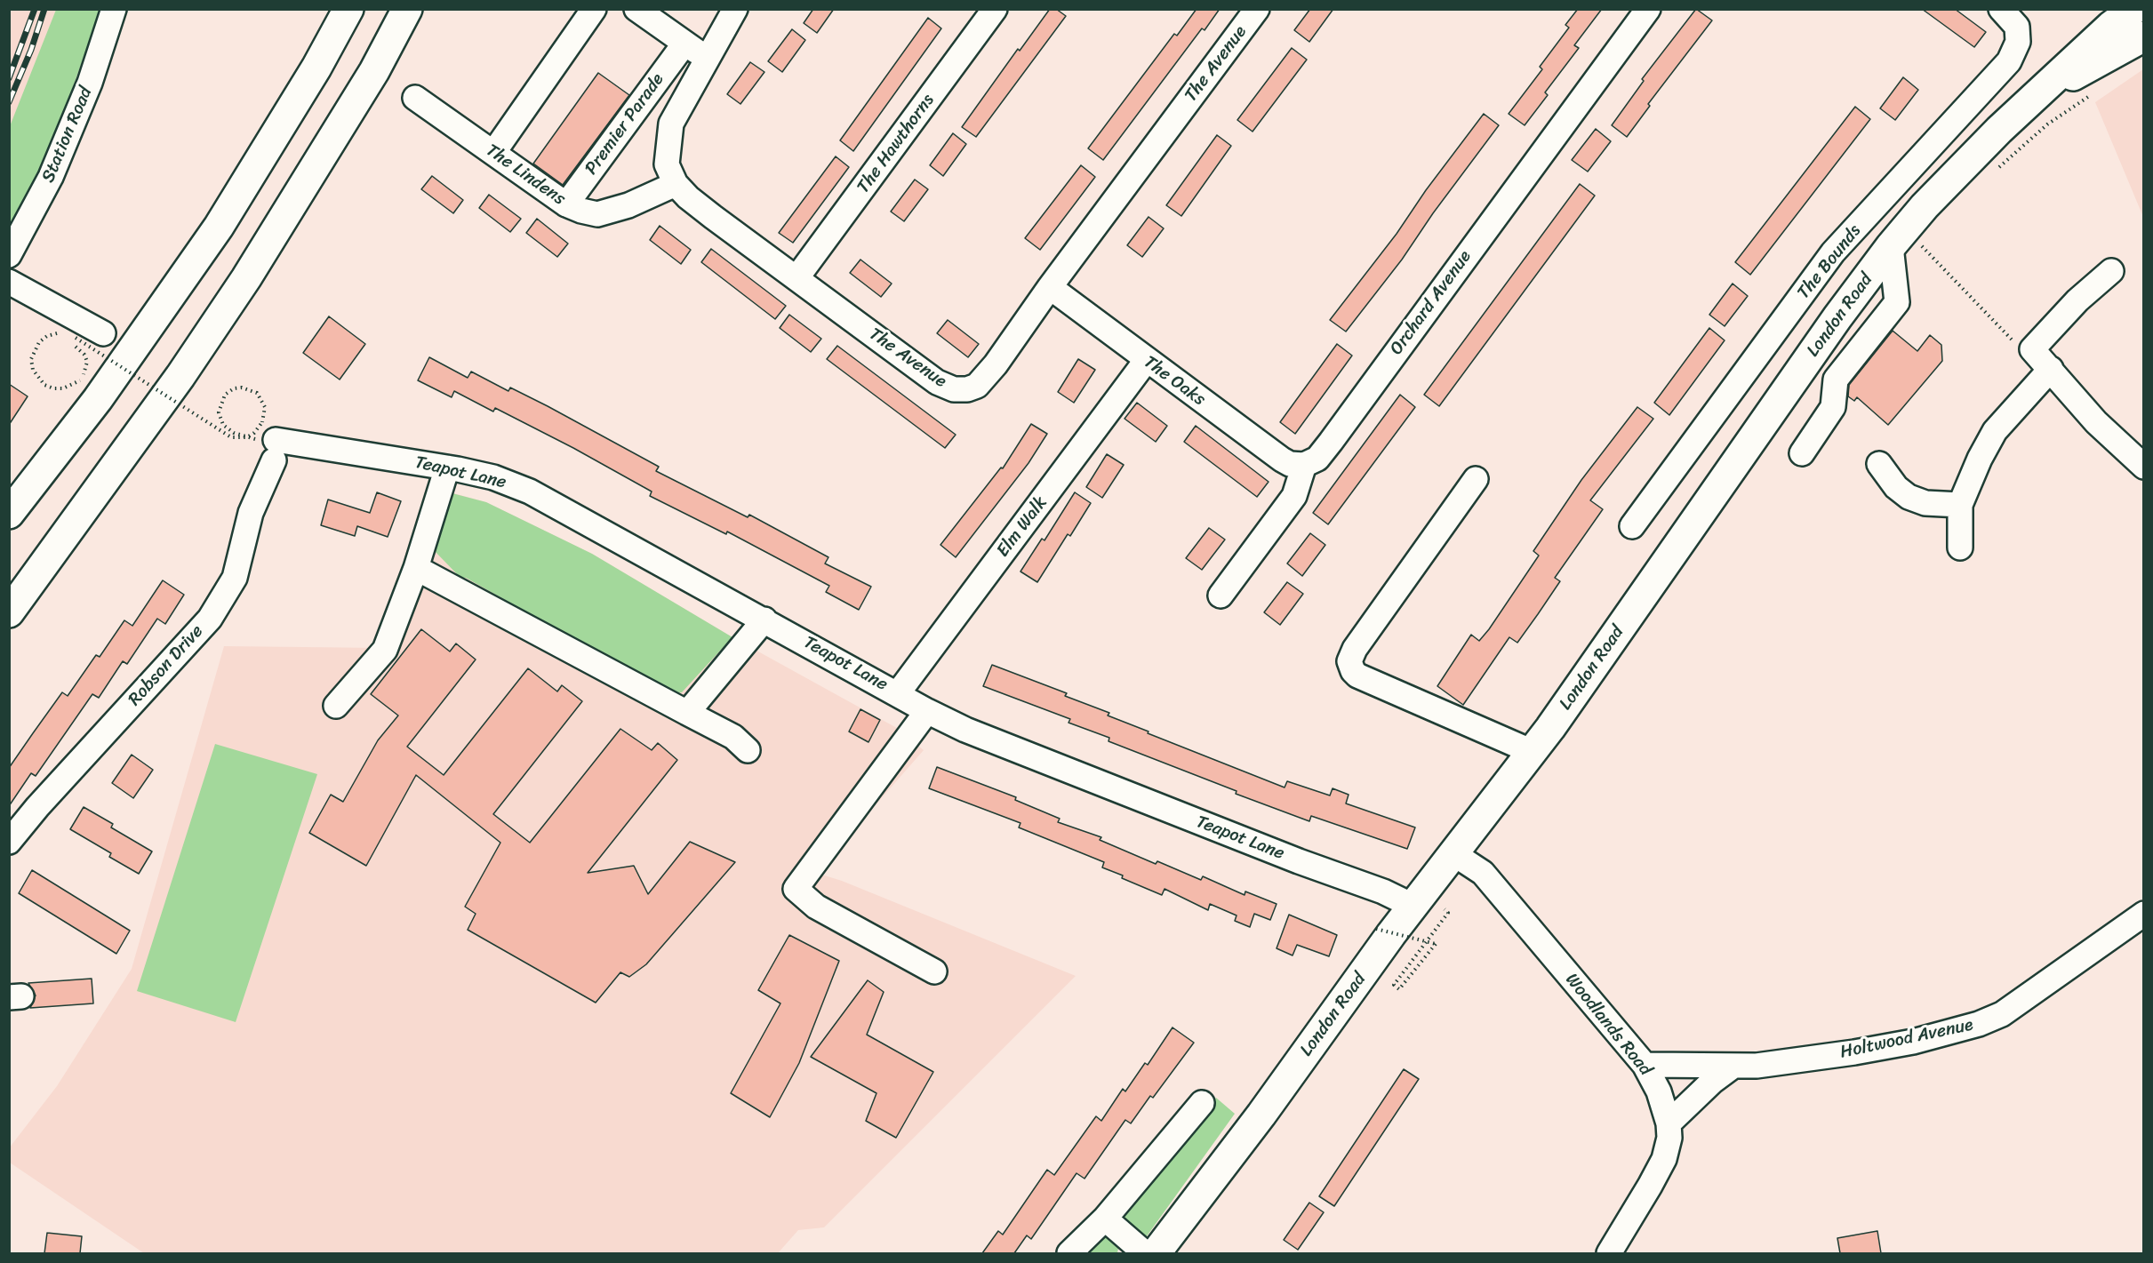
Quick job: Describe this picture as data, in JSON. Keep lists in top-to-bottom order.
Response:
{
  "streets": {
    "main road": ["London Road"],
    "street": [
      "The Avenue",
      "Premier Parade",
      "Station Road",
      "The Hawthorns",
      "The Lindens",
      "The Bounds",
      "Orchard Avenue",
      "The Oaks",
      "Teapot Lane",
      "Elm Walk",
      "Robson Drive",
      "Woodlands Road",
      "Holtwood Avenue"
    ]
  },
  "crossings": [
    ["The Avenue", "The Hawthorns"],
    ["The Avenue", "The Lindens"],
    ["The Avenue", "The Oaks"],
    ["Premier Parade", "The Lindens"],
    ["Orchard Avenue", "The Oaks"],
    ["London Road", "Teapot Lane"],
    ["London Road", "Woodlands Road"],
    ["The Oaks", "Elm Walk"],
    ["Teapot Lane", "Elm Walk"],
    ["Teapot Lane", "Robson Drive"],
    ["Woodlands Road", "Holtwood Avenue"]
  ]
}
